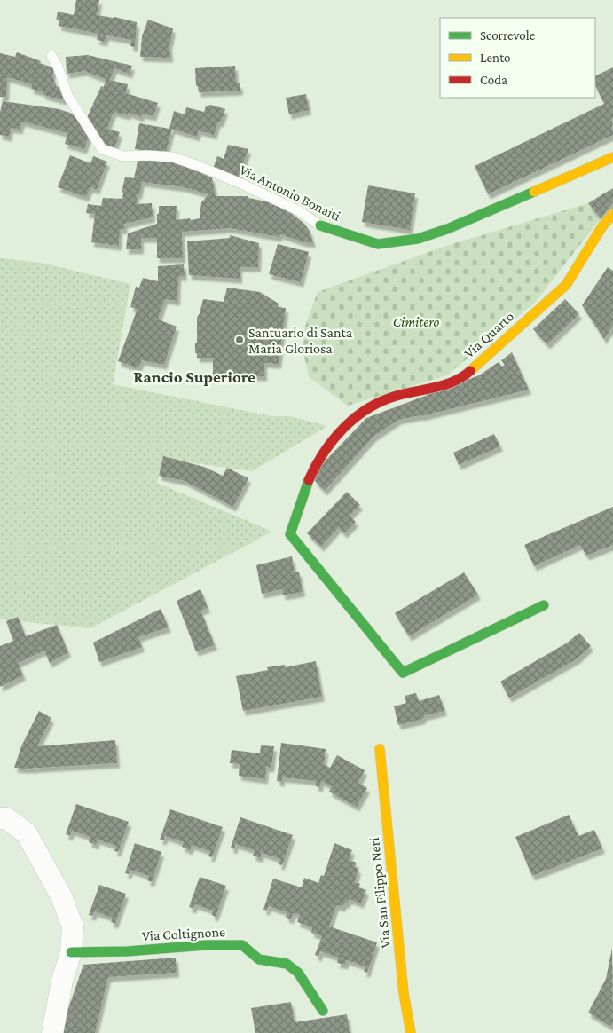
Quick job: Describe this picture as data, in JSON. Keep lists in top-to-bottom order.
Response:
{
  "streets": {
    "street": [
      "Via Antonio Bonaiti",
      "Via Quarto",
      "Via San Filippo Neri",
      "Via Coltignone"
    ]
  },
  "districts": ["Rancio Superiore"],
  "parks": ["Cimitero"],
  "places": ["Santuario di Santa Maria Gloriosa"],
  "legend": ["Scorrevole", "Lento", "Coda"]
}
